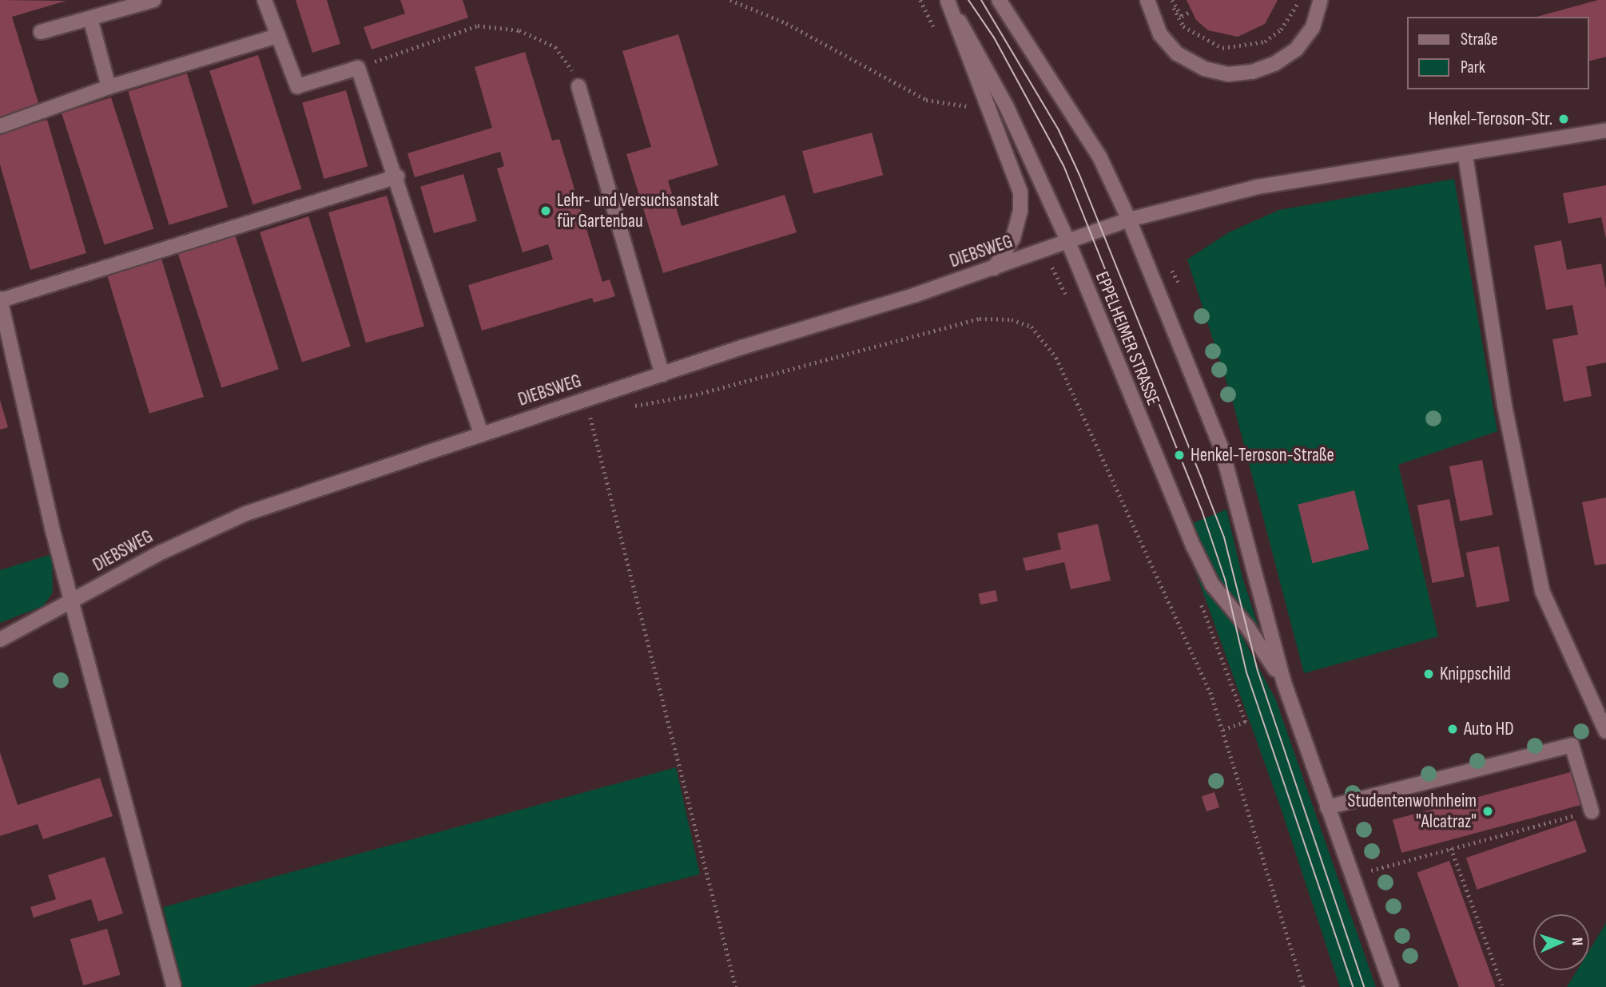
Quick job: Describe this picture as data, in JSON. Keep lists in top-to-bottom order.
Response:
{
  "streets": {
    "street": ["DIEBSWEG", "EPPELHEIMER STRASSE"]
  },
  "crossings": [
    ["DIEBSWEG", "EPPELHEIMER STRASSE"]
  ],
  "places": [
    "Henkel-Teroson-Str.",
    "Lehr- und Versuchsanstalt für Gartenbau",
    "Henkel-Teroson-Straße",
    "Knippschild",
    "Auto HD",
    "Studentenwohnheim \"Alcatraz\""
  ],
  "legend": ["Straße", "Park"],
  "north": "right"
}
